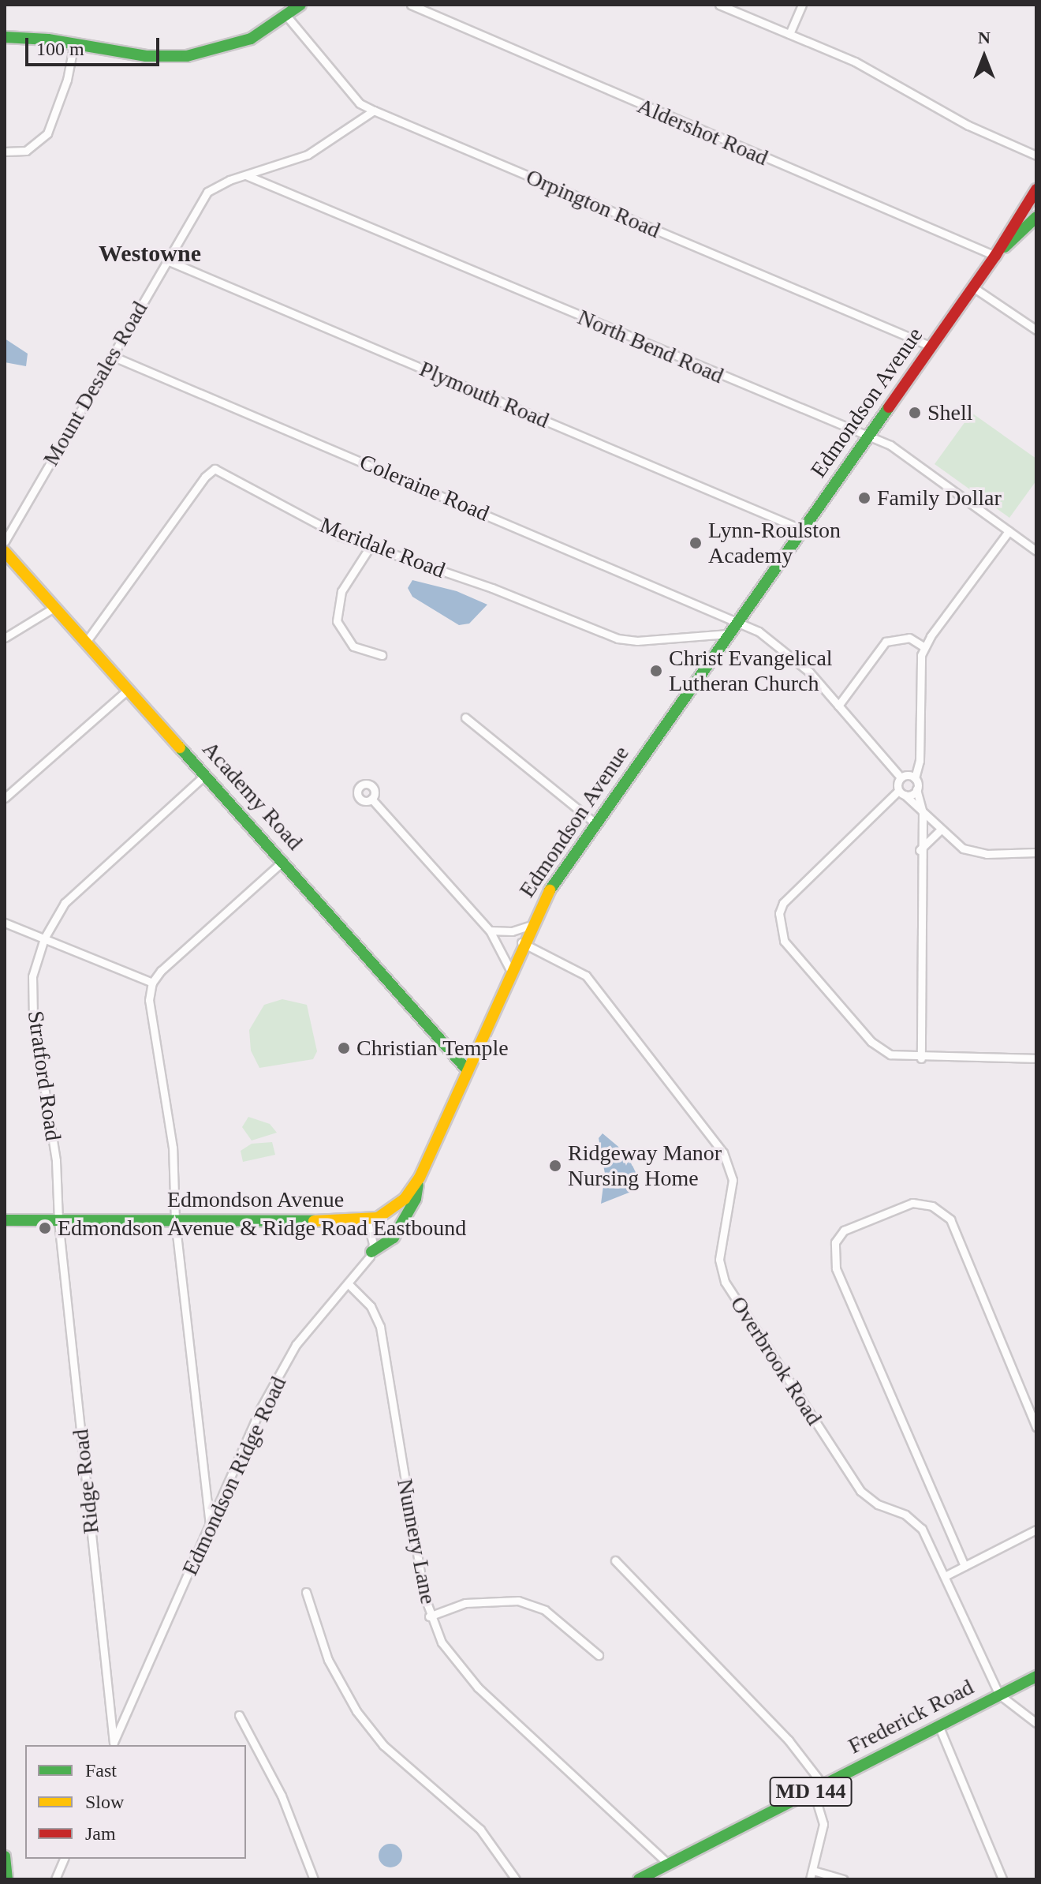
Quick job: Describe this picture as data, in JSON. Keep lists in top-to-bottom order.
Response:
{
  "streets": {
    "main road": [
      "Edmondson Avenue",
      "Academy Road",
      "Frederick Road",
      "MD 144"
    ],
    "street": [
      "Aldershot Road",
      "Orpington Road",
      "North Bend Road",
      "Mount Desales Road",
      "Plymouth Road",
      "Coleraine Road",
      "Meridale Road",
      "Stratford Road",
      "Overbrook Road",
      "Edmondson Ridge Road",
      "Ridge Road",
      "Nunnery Lane"
    ]
  },
  "crossings": [
    ["Aldershot Road", "Edmondson Avenue"],
    ["Orpington Road", "Mount Desales Road"],
    ["Orpington Road", "Edmondson Avenue"],
    ["North Bend Road", "Mount Desales Road"],
    ["North Bend Road", "Edmondson Avenue"],
    ["Mount Desales Road", "Plymouth Road"],
    ["Mount Desales Road", "Coleraine Road"],
    ["Plymouth Road", "Edmondson Avenue"],
    ["Edmondson Avenue", "Coleraine Road"],
    ["Edmondson Avenue", "Meridale Road"],
    ["Edmondson Avenue", "Academy Road"],
    ["Edmondson Avenue", "Stratford Road"],
    ["Edmondson Avenue", "Overbrook Road"],
    ["Edmondson Avenue", "Ridge Road"],
    ["Meridale Road", "Academy Road"],
    ["Academy Road", "Stratford Road"],
    ["Stratford Road", "Ridge Road"],
    ["Overbrook Road", "Frederick Road"],
    ["Overbrook Road", "MD 144"],
    ["Edmondson Ridge Road", "Ridge Road"],
    ["Edmondson Ridge Road", "Nunnery Lane"],
    ["Nunnery Lane", "Frederick Road"],
    ["Frederick Road", "MD 144"]
  ],
  "districts": ["Westowne"],
  "places": [
    "Shell",
    "Family Dollar",
    "Lynn-Roulston Academy",
    "Christ Evangelical Lutheran Church",
    "Christian Temple",
    "Ridgeway Manor Nursing Home",
    "Edmondson Avenue & Ridge Road Eastbound"
  ],
  "legend": ["Fast", "Slow", "Jam"],
  "scale_bar": "100 m",
  "north": "top"
}
